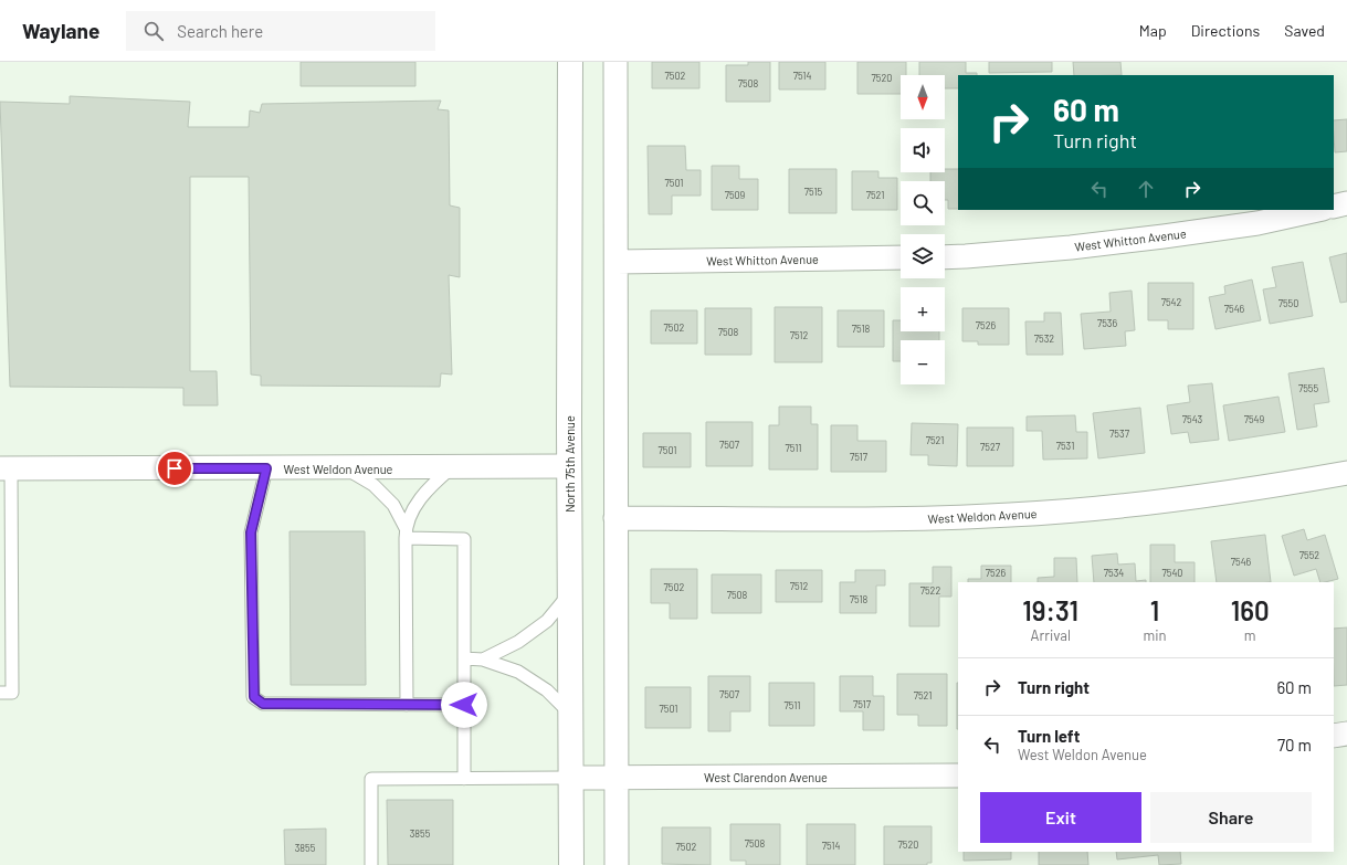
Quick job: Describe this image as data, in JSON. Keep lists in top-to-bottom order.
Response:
{
  "streets": {
    "main road": ["North 75th Avenue"],
    "street": ["West Whitton Avenue", "West Weldon Avenue", "West Clarendon Avenue"]
  },
  "crossings": [
    ["North 75th Avenue", "West Weldon Avenue"],
    ["North 75th Avenue", "West Clarendon Avenue"]
  ],
  "house_numbers": [
    "7502",
    "7514",
    "7520",
    "7508",
    "7501",
    "7515",
    "7509",
    "7521",
    "7542",
    "7550",
    "7546",
    "7536",
    "7526",
    "7502",
    "7518",
    "7508",
    "7512",
    "7532",
    "7555",
    "7543",
    "7549",
    "7537",
    "7521",
    "7507",
    "7531",
    "7527",
    "7511",
    "7501",
    "7517",
    "7552",
    "7546",
    "7526",
    "7534",
    "7540",
    "7512",
    "7502",
    "7522",
    "7508",
    "7518",
    "7507",
    "7521",
    "7517",
    "7511",
    "7501",
    "3855",
    "7508",
    "7520",
    "7514",
    "7502",
    "3855"
  ],
  "north": "bottom",
  "page": {
    "header": "Waylane",
    "search": "Search here",
    "nav": ["Map", "Directions", "Saved"],
    "map_buttons": ["+", "−"],
    "turn": ["60 m", "Turn right"],
    "eta": [
      "19:31",
      "Arrival",
      "1",
      "min",
      "160",
      "m"
    ],
    "list": [
      {
        "name": "Turn right",
        "value": "60 m"
      },
      {
        "name": "Turn left",
        "note": "West Weldon Avenue",
        "value": "70 m"
      }
    ],
    "buttons": ["Exit", "Share"]
  }
}
